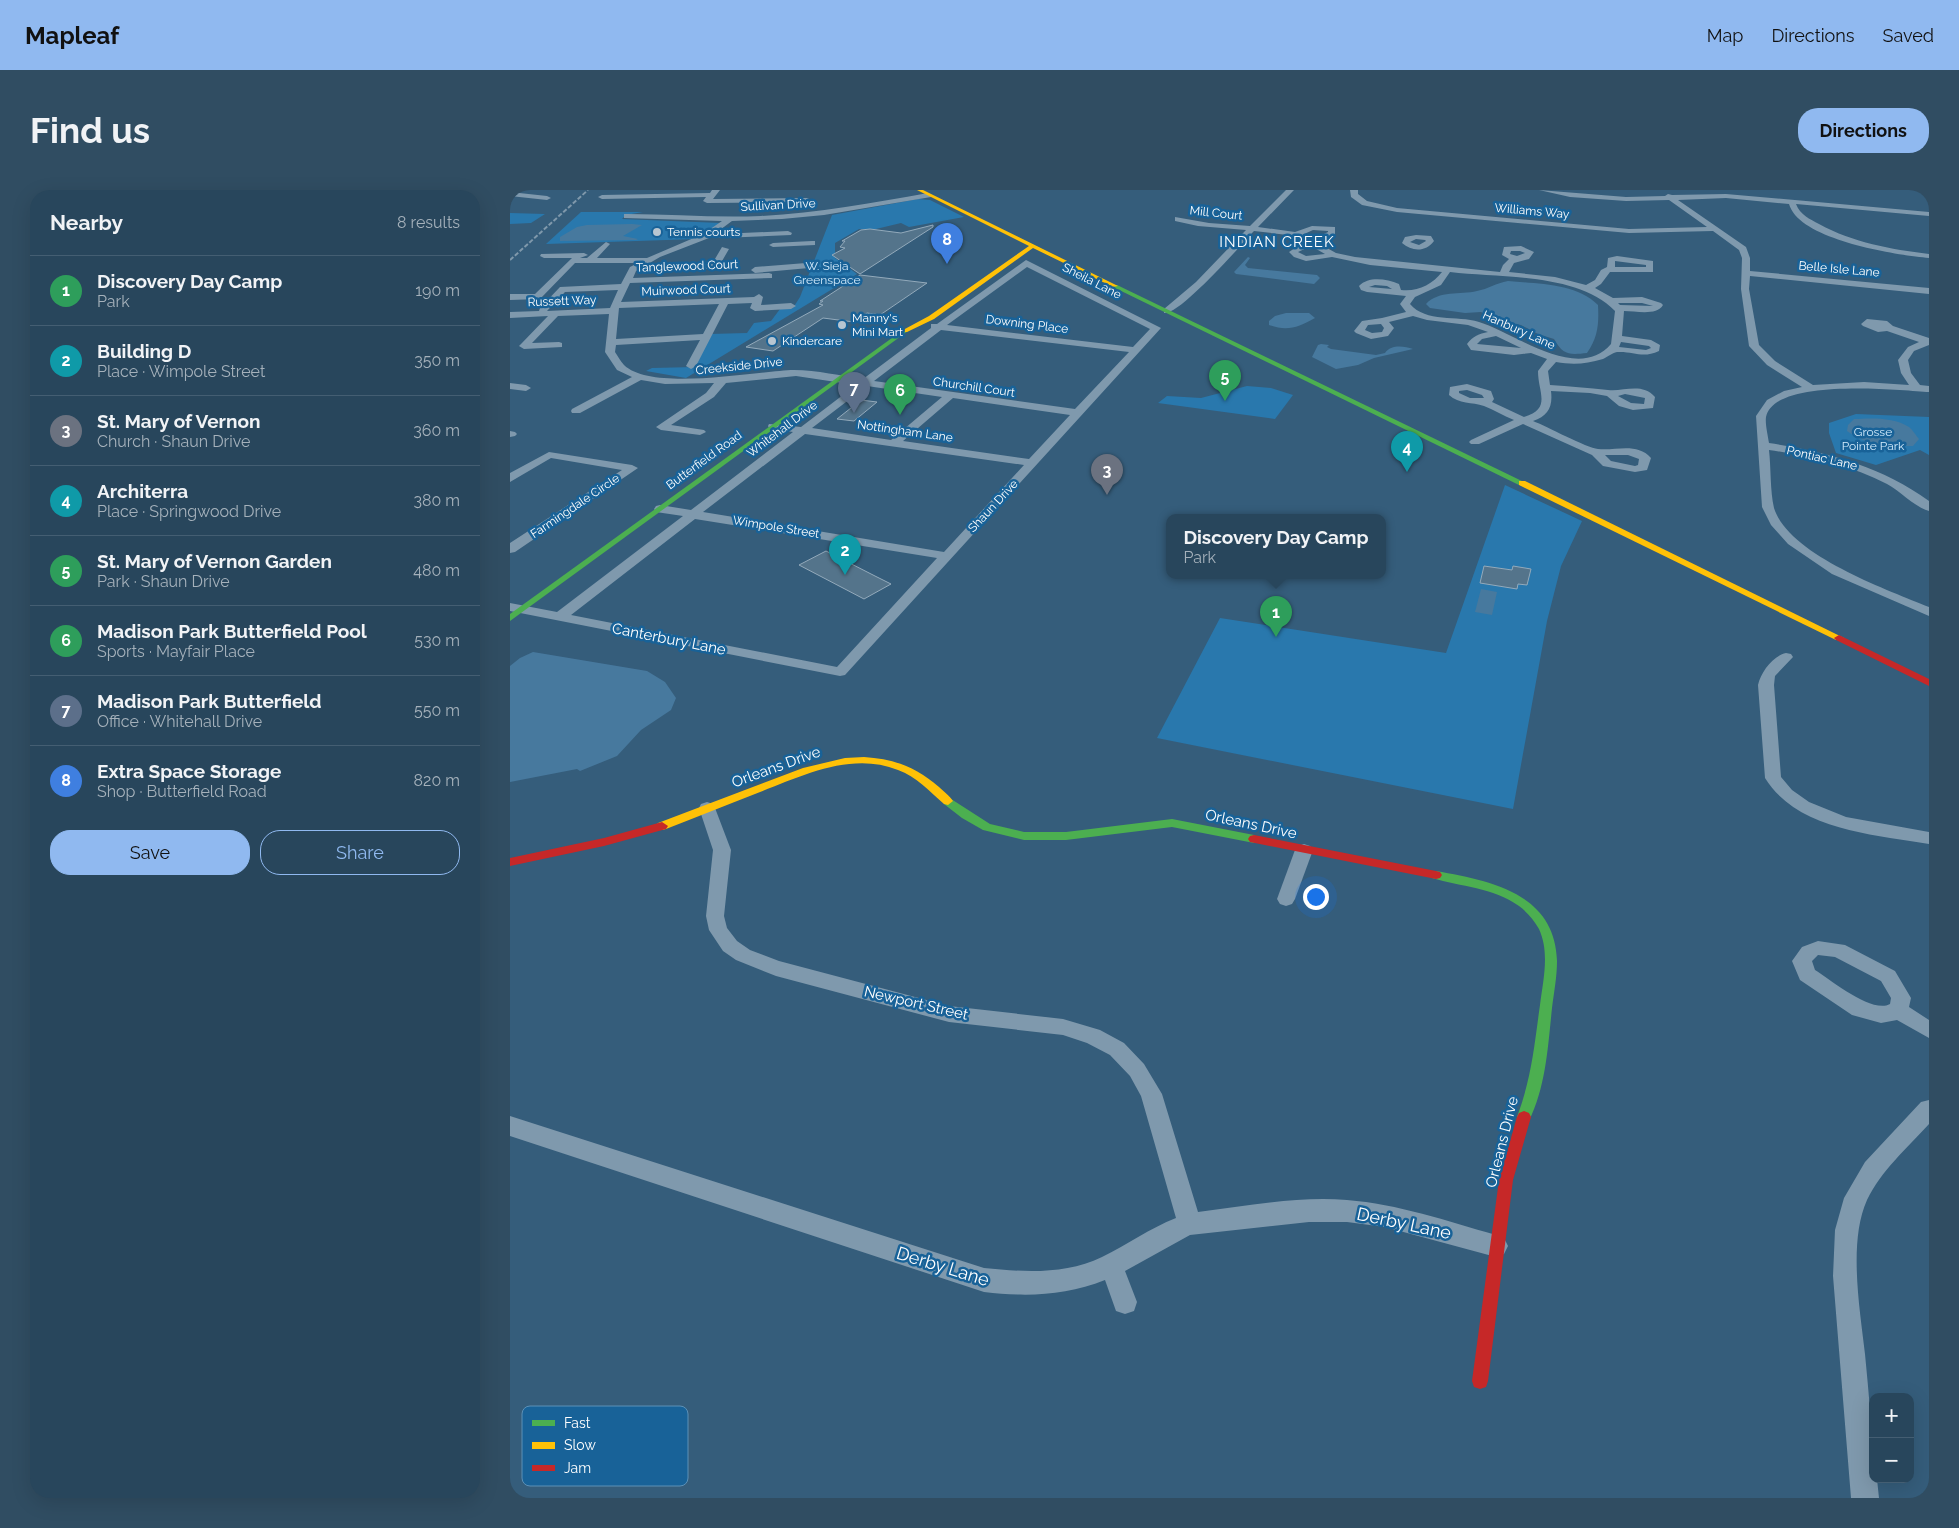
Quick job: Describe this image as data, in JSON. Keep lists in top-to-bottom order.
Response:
{
  "streets": {
    "main road": ["Butterfield Road", "Orleans Drive"],
    "street": [
      "Sullivan Drive",
      "Williams Way",
      "Mill Court",
      "Tanglewood Court",
      "Belle Isle Lane",
      "Sheila Lane",
      "Muirwood Court",
      "Russett Way",
      "Downing Place",
      "Hanbury Lane",
      "Creekside Drive",
      "Churchill Court",
      "Whitehall Drive",
      "Nottingham Lane",
      "Pontiac Lane",
      "Farmingdale Circle",
      "Shaun Drive",
      "Wimpole Street",
      "Canterbury Lane",
      "Newport Street",
      "Derby Lane"
    ]
  },
  "crossings": [
    ["Sullivan Drive", "Creekside Drive"],
    ["Tanglewood Court", "Muirwood Court"],
    ["Tanglewood Court", "Creekside Drive"],
    ["Sheila Lane", "Whitehall Drive"],
    ["Sheila Lane", "Shaun Drive"],
    ["Muirwood Court", "Russett Way"],
    ["Muirwood Court", "Creekside Drive"],
    ["Russett Way", "Creekside Drive"],
    ["Downing Place", "Whitehall Drive"],
    ["Downing Place", "Butterfield Road"],
    ["Downing Place", "Shaun Drive"],
    ["Creekside Drive", "Churchill Court"],
    ["Creekside Drive", "Butterfield Road"],
    ["Churchill Court", "Whitehall Drive"],
    ["Churchill Court", "Butterfield Road"],
    ["Churchill Court", "Shaun Drive"],
    ["Whitehall Drive", "Nottingham Lane"],
    ["Whitehall Drive", "Wimpole Street"],
    ["Whitehall Drive", "Canterbury Lane"],
    ["Nottingham Lane", "Butterfield Road"],
    ["Nottingham Lane", "Shaun Drive"],
    ["Butterfield Road", "Wimpole Street"],
    ["Butterfield Road", "Canterbury Lane"],
    ["Shaun Drive", "Wimpole Street"],
    ["Shaun Drive", "Canterbury Lane"],
    ["Orleans Drive", "Newport Street"],
    ["Orleans Drive", "Derby Lane"],
    ["Newport Street", "Derby Lane"]
  ],
  "districts": ["INDIAN CREEK"],
  "parks": ["W. Sieja Greenspace", "Grosse Pointe Park"],
  "places": ["Tennis courts", "Manny's Mini Mart", "Kindercare"],
  "legend": ["Fast", "Slow", "Jam"],
  "page": {
    "header": "Mapleaf",
    "nav": ["Map", "Directions", "Saved"],
    "buttons": [
      "Directions",
      ["Save", "Share"]
    ],
    "title": "Find us",
    "heading": ["Nearby", "8 results"],
    "pins": [
      "8",
      "5",
      "7",
      "6",
      "4",
      "3",
      "2",
      "1"
    ],
    "list": [
      {
        "mark": "1",
        "name": "Discovery Day Camp",
        "note": "Park",
        "value": "190 m"
      },
      {
        "mark": "2",
        "name": "Building D",
        "note": "Place · Wimpole Street",
        "value": "350 m"
      },
      {
        "mark": "3",
        "name": "St. Mary of Vernon",
        "note": "Church · Shaun Drive",
        "value": "360 m"
      },
      {
        "mark": "4",
        "name": "Architerra",
        "note": "Place · Springwood Drive",
        "value": "380 m"
      },
      {
        "mark": "5",
        "name": "St. Mary of Vernon Garden",
        "note": "Park · Shaun Drive",
        "value": "480 m"
      },
      {
        "mark": "6",
        "name": "Madison Park Butterfield Pool",
        "note": "Sports · Mayfair Place",
        "value": "530 m"
      },
      {
        "mark": "7",
        "name": "Madison Park Butterfield",
        "note": "Office · Whitehall Drive",
        "value": "550 m"
      },
      {
        "mark": "8",
        "name": "Extra Space Storage",
        "note": "Shop · Butterfield Road",
        "value": "820 m"
      }
    ],
    "popup": ["Discovery Day Camp", "Park"],
    "map_buttons": ["+", "−"]
  }
}
